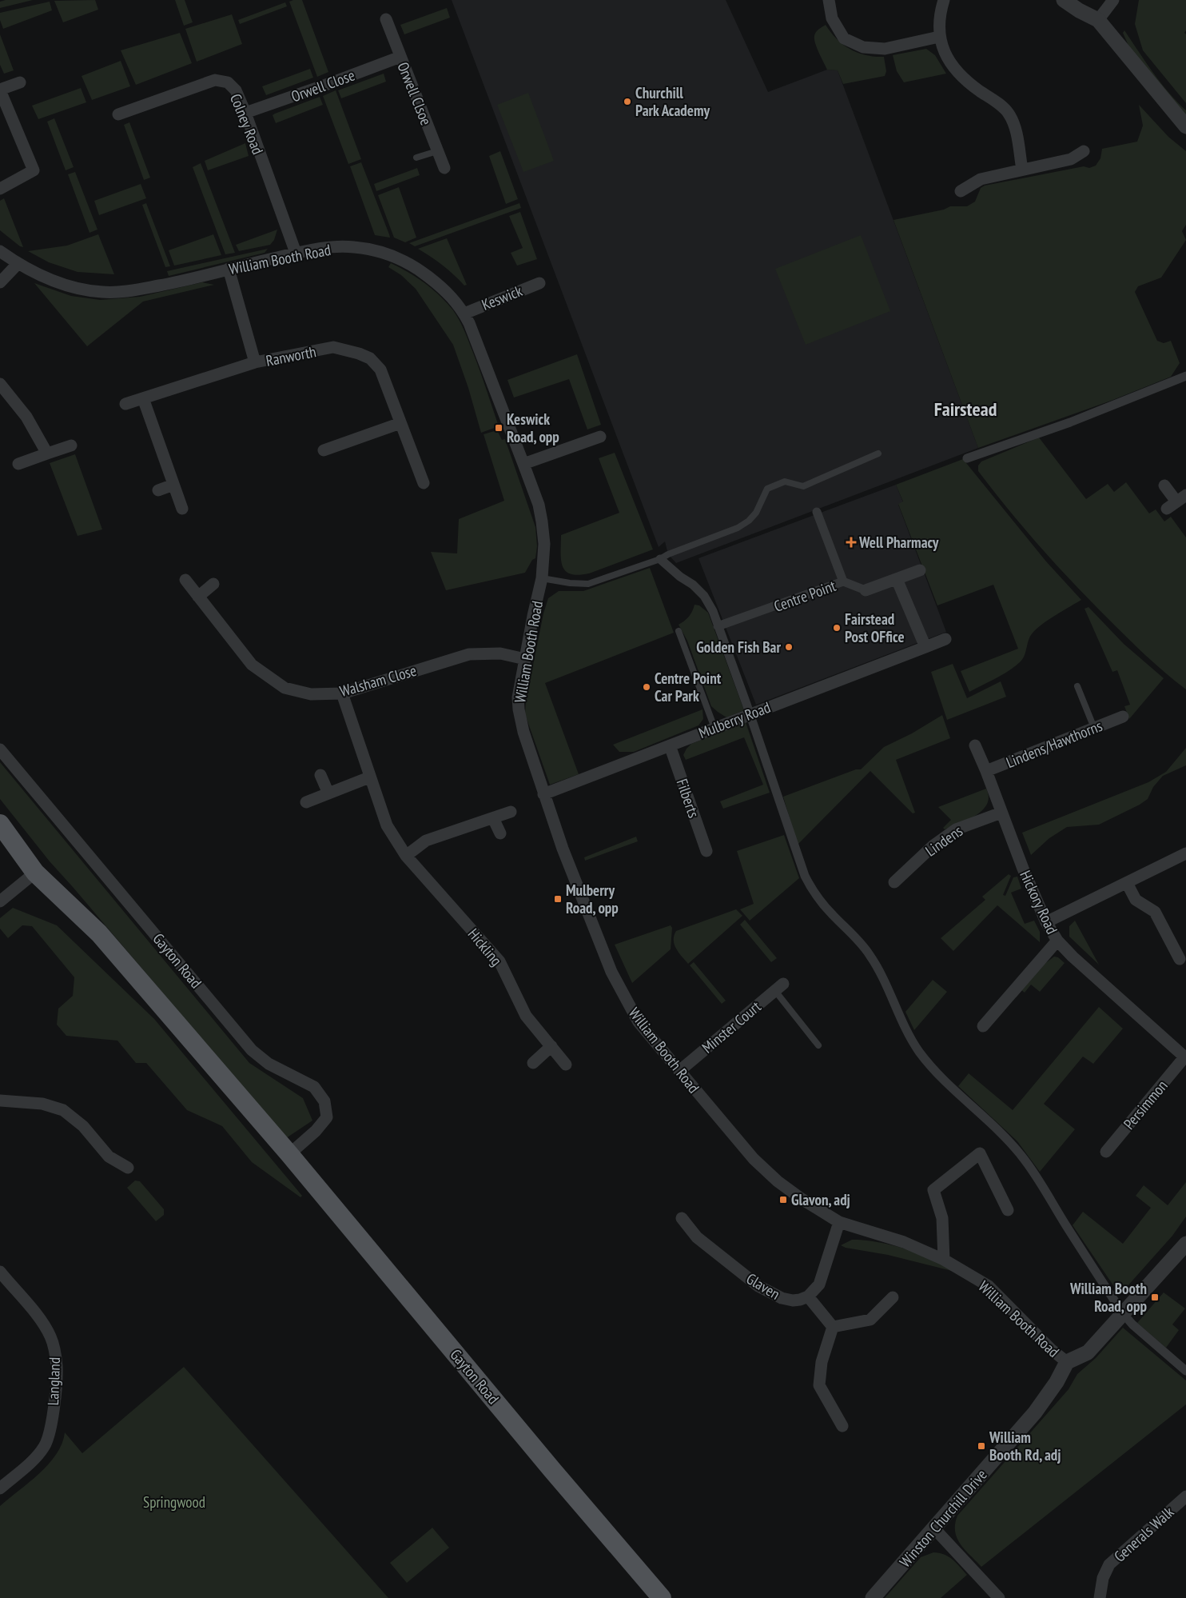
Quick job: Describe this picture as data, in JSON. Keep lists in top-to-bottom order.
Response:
{
  "streets": {
    "main road": ["Gayton Road"],
    "street": [
      "Orwell Close",
      "Orwell Clsoe",
      "Colney Road",
      "William Booth Road",
      "Keswick",
      "Ranworth",
      "Centre Point",
      "Walsham Close",
      "Mulberry Road",
      "Lindens/Hawthorns",
      "Filberts",
      "Lindens",
      "Hickory Road",
      "Hickling",
      "Minster Court",
      "Persimmon",
      "Glaven",
      "Langland",
      "Winston Churchill Drive",
      "Generals Walk"
    ]
  },
  "crossings": [
    ["Orwell Close", "Orwell Clsoe"],
    ["Orwell Close", "Colney Road"],
    ["Colney Road", "William Booth Road"],
    ["William Booth Road", "Keswick"],
    ["William Booth Road", "Walsham Close"],
    ["William Booth Road", "Mulberry Road"],
    ["William Booth Road", "Minster Court"],
    ["William Booth Road", "Winston Churchill Drive"],
    ["Walsham Close", "Hickling"],
    ["Mulberry Road", "Filberts"],
    ["Lindens/Hawthorns", "Hickory Road"],
    ["Lindens", "Hickory Road"],
    ["Hickory Road", "Persimmon"]
  ],
  "districts": ["Fairstead"],
  "parks": ["Springwood"],
  "places": {
    "other": [
      "Churchill Park Academy",
      "Fairstead Post OFfice",
      "Golden Fish Bar",
      "Centre Point Car Park"
    ],
    "transit": [
      "Keswick Road, opp",
      "Mulberry Road, opp",
      "Glavon, adj",
      "William Booth Road, opp",
      "William Booth Rd, adj"
    ],
    "health": ["Well Pharmacy"]
  }
}
